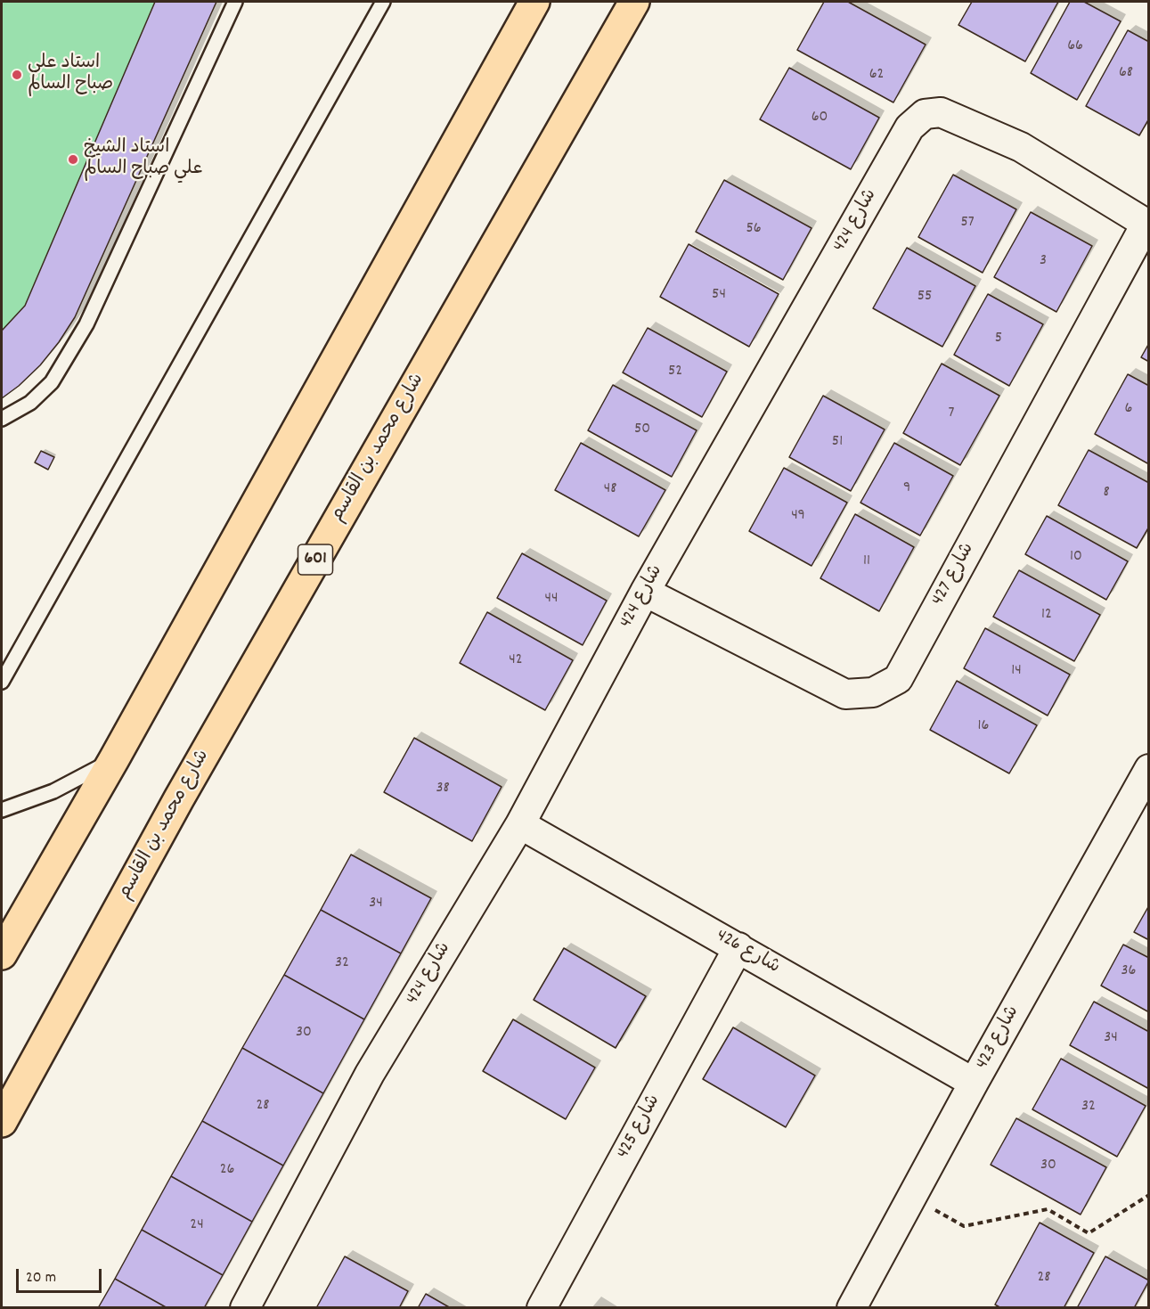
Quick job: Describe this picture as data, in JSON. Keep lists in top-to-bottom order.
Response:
{
  "streets": {
    "main road": ["شارع محمد بن القاسم", "601"],
    "street": [
      "شارع 424",
      "شارع 427",
      "شارع 426",
      "شارع 423",
      "شارع 425"
    ]
  },
  "crossings": [
    ["شارع 424", "شارع 427"],
    ["شارع 424", "شارع 426"],
    ["شارع 426", "شارع 423"],
    ["شارع 426", "شارع 425"]
  ],
  "places": ["استاد علي صباح السالم", "استاد الشيخ علي صباح السالم"],
  "house_numbers": [
    "66",
    "68",
    "62",
    "60",
    "57",
    "56",
    "3",
    "54",
    "55",
    "5",
    "52",
    "6",
    "7",
    "50",
    "51",
    "9",
    "48",
    "8",
    "49",
    "10",
    "11",
    "44",
    "12",
    "42",
    "14",
    "16",
    "38",
    "34",
    "32",
    "36",
    "30",
    "34",
    "28",
    "32",
    "30",
    "26",
    "24",
    "28"
  ],
  "scale_bar": "20 m"
}
